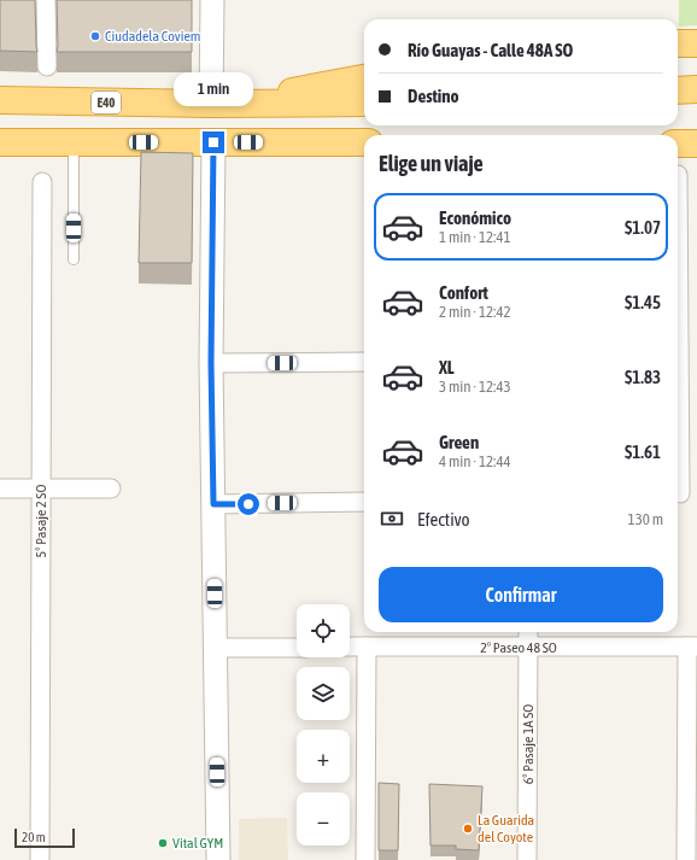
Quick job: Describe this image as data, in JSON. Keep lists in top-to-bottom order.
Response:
{
  "streets": {
    "highway": ["E40"],
    "street": ["5° Pasaje 2 SO", "2° Paseo 48 SO", "6° Pasaje 1A SO"]
  },
  "crossings": [
    ["2° Paseo 48 SO", "6° Pasaje 1A SO"]
  ],
  "places": ["Ciudadela Coviem", "La Guarida del Coyote", "Vital GYM"],
  "scale_bar": "20 m",
  "page": {
    "banner": ["Río Guayas - Calle 48A SO", "Destino"],
    "bubble": "1 min",
    "heading": "Elige un viaje",
    "list": [
      {
        "name": "Económico",
        "note": "1 min · 12:41",
        "value": "$1.07"
      },
      {
        "name": "Confort",
        "note": "2 min · 12:42",
        "value": "$1.45"
      },
      {
        "name": "XL",
        "note": "3 min · 12:43",
        "value": "$1.83"
      },
      {
        "name": "Green",
        "note": "4 min · 12:44",
        "value": "$1.61"
      }
    ],
    "pay": ["Efectivo", "130 m"],
    "buttons": "Confirmar",
    "map_buttons": ["+", "−"],
    "scale": "20 m"
  }
}
